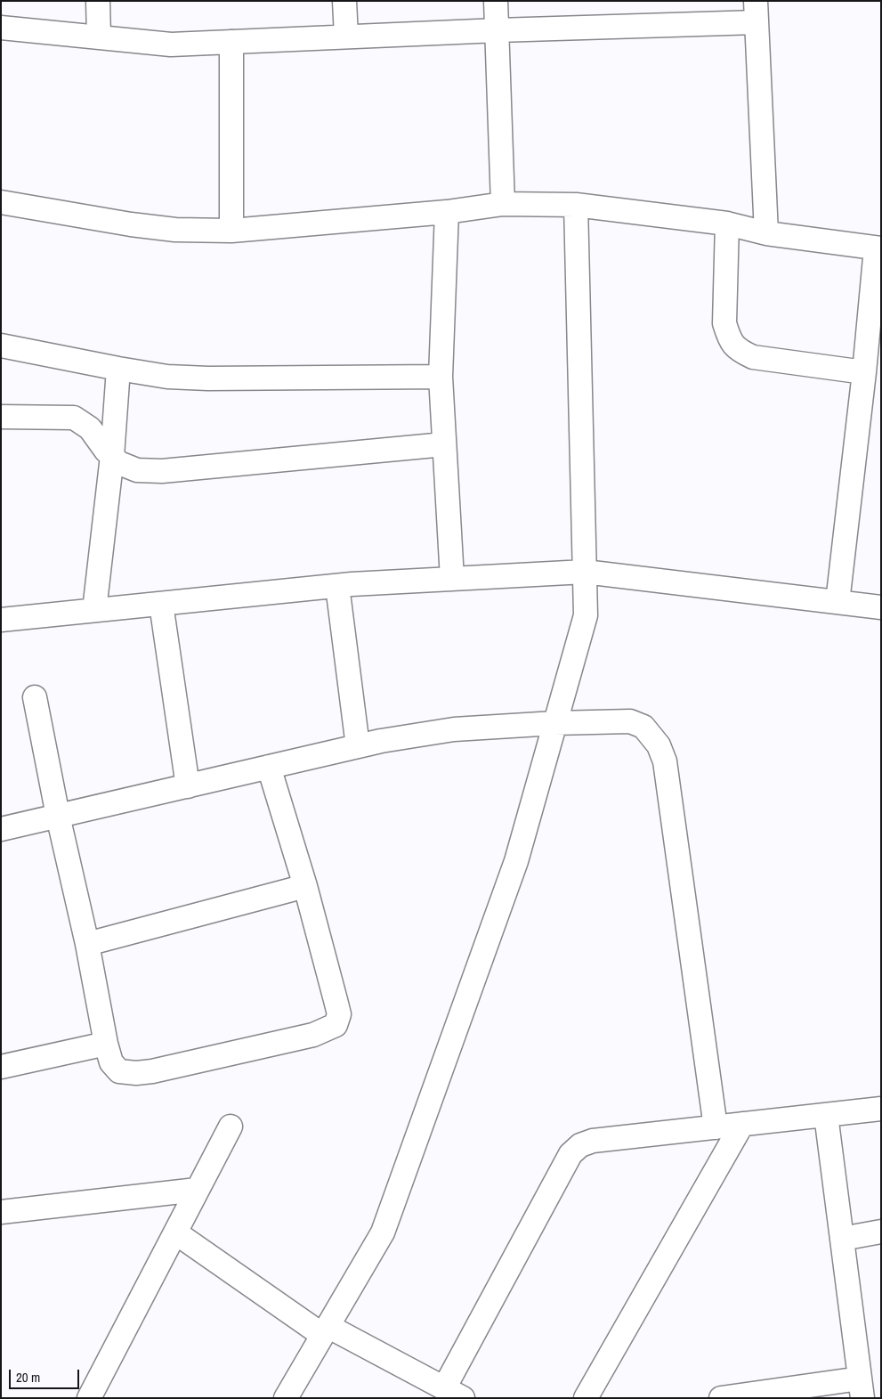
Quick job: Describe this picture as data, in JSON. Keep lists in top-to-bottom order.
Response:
{
  "scale_bar": "20 m"
}
